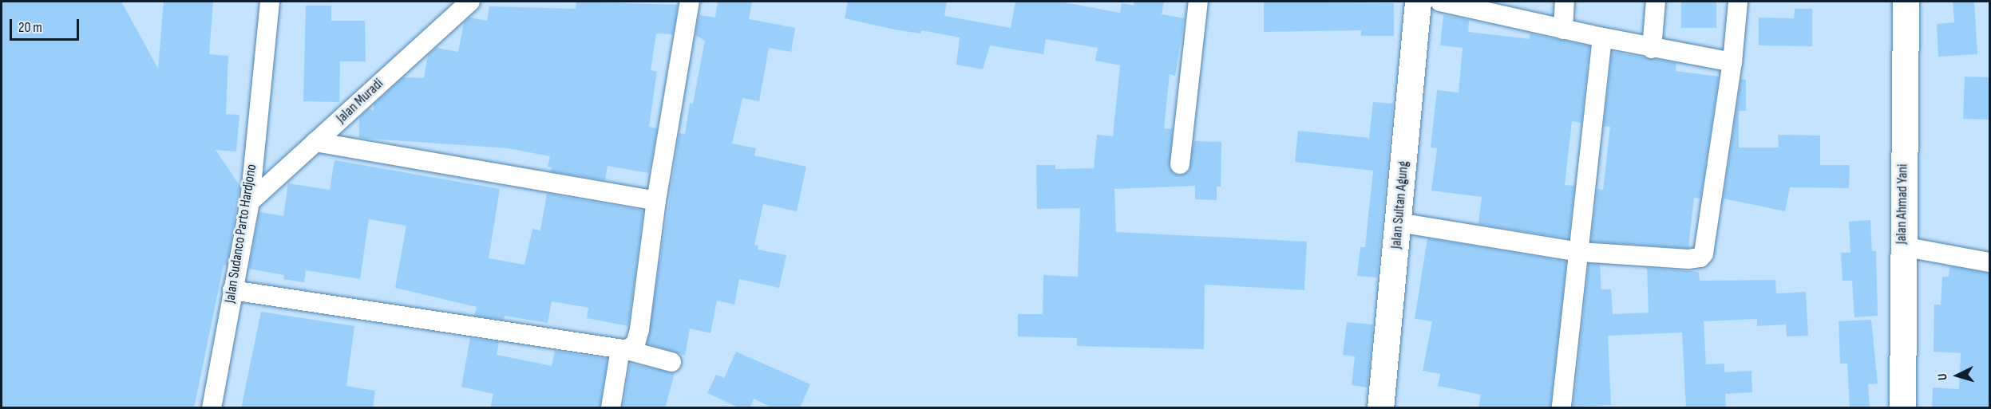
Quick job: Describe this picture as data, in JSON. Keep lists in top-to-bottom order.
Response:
{
  "streets": {
    "main road": ["Jalan Ahmad Yani", "Jalan Sultan Agung"],
    "street": ["Jalan Muradi", "Jalan Sudanco Parto Hardjono"]
  },
  "crossings": [
    ["Jalan Muradi", "Jalan Sudanco Parto Hardjono"]
  ],
  "scale_bar": "20 m",
  "north": "left"
}
